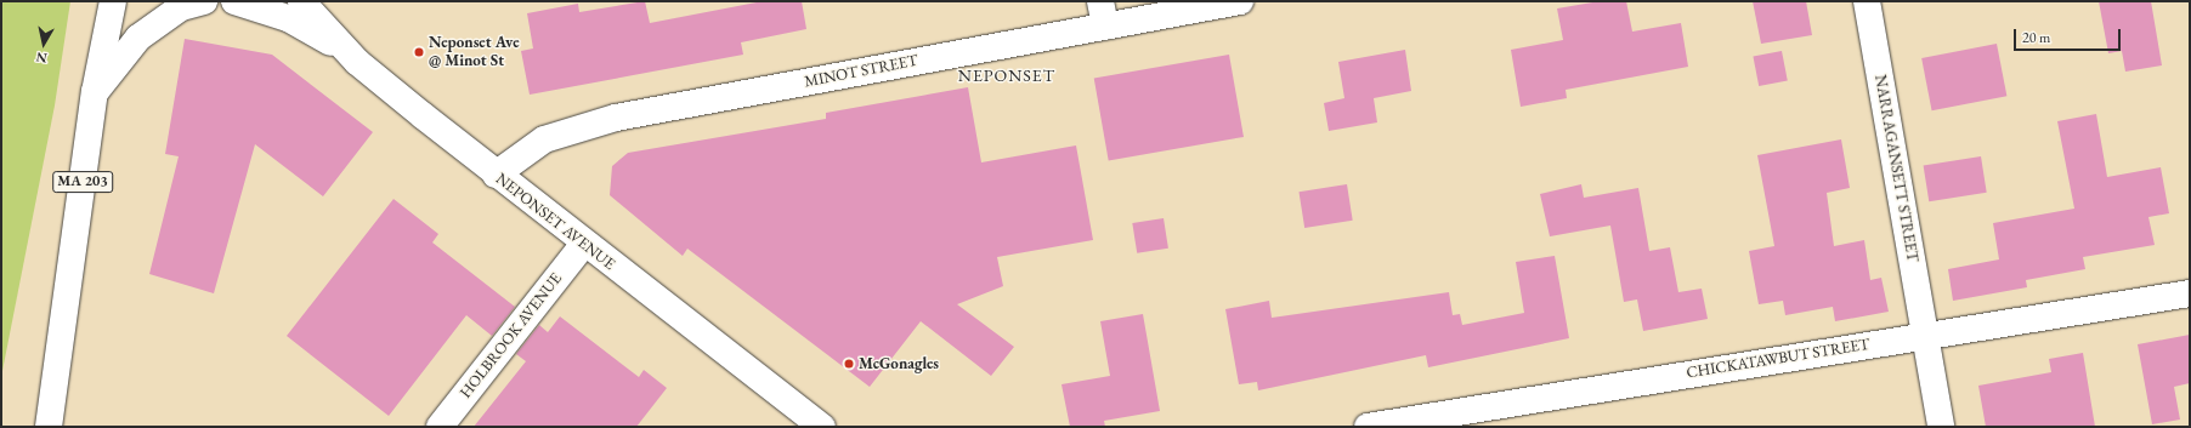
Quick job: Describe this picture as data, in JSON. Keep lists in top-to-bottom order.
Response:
{
  "streets": {
    "street": [
      "MINOT STREET",
      "NARRAGANSETT STREET",
      "MA 203",
      "NEPONSET AVENUE",
      "HOLBROOK AVENUE",
      "CHICKATAWBUT STREET"
    ]
  },
  "crossings": [
    ["MINOT STREET", "NEPONSET AVENUE"],
    ["NARRAGANSETT STREET", "CHICKATAWBUT STREET"],
    ["NEPONSET AVENUE", "HOLBROOK AVENUE"]
  ],
  "districts": ["NEPONSET"],
  "places": ["Neponset Ave @ Minot St", "McGonagles"],
  "scale_bar": "20 m",
  "north": "bottom"
}
